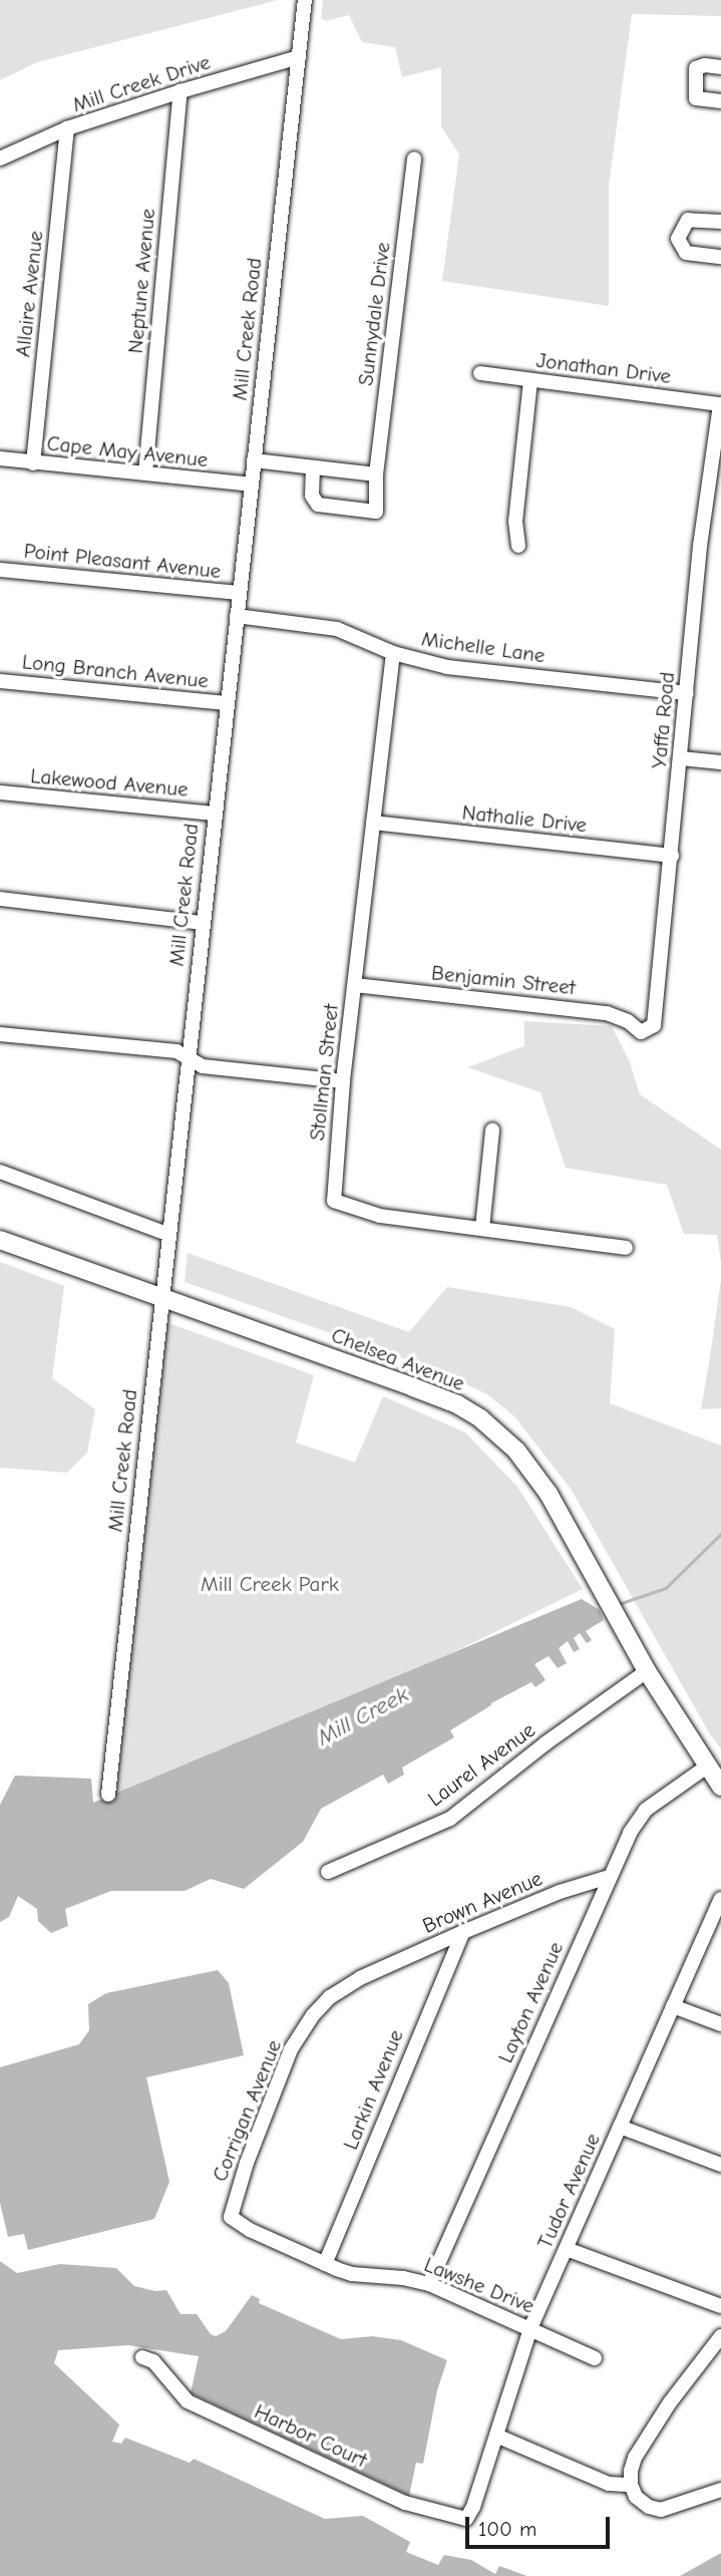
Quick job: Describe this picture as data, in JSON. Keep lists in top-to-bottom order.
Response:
{
  "streets": {
    "main road": ["Chelsea Avenue"],
    "street": [
      "Mill Creek Drive",
      "Neptune Avenue",
      "Allaire Avenue",
      "Sunnydale Drive",
      "Mill Creek Road",
      "Jonathan Drive",
      "Cape May Avenue",
      "Point Pleasant Avenue",
      "Michelle Lane",
      "Long Branch Avenue",
      "Yaffa Road",
      "Lakewood Avenue",
      "Nathalie Drive",
      "Benjamin Street",
      "Stollman Street",
      "Laurel Avenue",
      "Brown Avenue",
      "Layton Avenue",
      "Larkin Avenue",
      "Corrigan Avenue",
      "Tudor Avenue",
      "Lawshe Drive",
      "Harbor Court"
    ]
  },
  "crossings": [
    ["Mill Creek Drive", "Neptune Avenue"],
    ["Mill Creek Drive", "Allaire Avenue"],
    ["Mill Creek Drive", "Mill Creek Road"],
    ["Neptune Avenue", "Cape May Avenue"],
    ["Allaire Avenue", "Cape May Avenue"],
    ["Mill Creek Road", "Cape May Avenue"],
    ["Mill Creek Road", "Point Pleasant Avenue"],
    ["Mill Creek Road", "Michelle Lane"],
    ["Mill Creek Road", "Long Branch Avenue"],
    ["Mill Creek Road", "Lakewood Avenue"],
    ["Mill Creek Road", "Chelsea Avenue"],
    ["Jonathan Drive", "Yaffa Road"],
    ["Michelle Lane", "Yaffa Road"],
    ["Michelle Lane", "Stollman Street"],
    ["Yaffa Road", "Nathalie Drive"],
    ["Yaffa Road", "Benjamin Street"],
    ["Nathalie Drive", "Stollman Street"],
    ["Benjamin Street", "Stollman Street"],
    ["Chelsea Avenue", "Laurel Avenue"],
    ["Chelsea Avenue", "Layton Avenue"],
    ["Brown Avenue", "Layton Avenue"],
    ["Brown Avenue", "Larkin Avenue"],
    ["Brown Avenue", "Corrigan Avenue"],
    ["Layton Avenue", "Lawshe Drive"],
    ["Larkin Avenue", "Lawshe Drive"],
    ["Corrigan Avenue", "Lawshe Drive"],
    ["Tudor Avenue", "Lawshe Drive"],
    ["Tudor Avenue", "Harbor Court"]
  ],
  "water": ["Mill Creek"],
  "parks": ["Mill Creek Park"],
  "scale_bar": "100 m"
}
